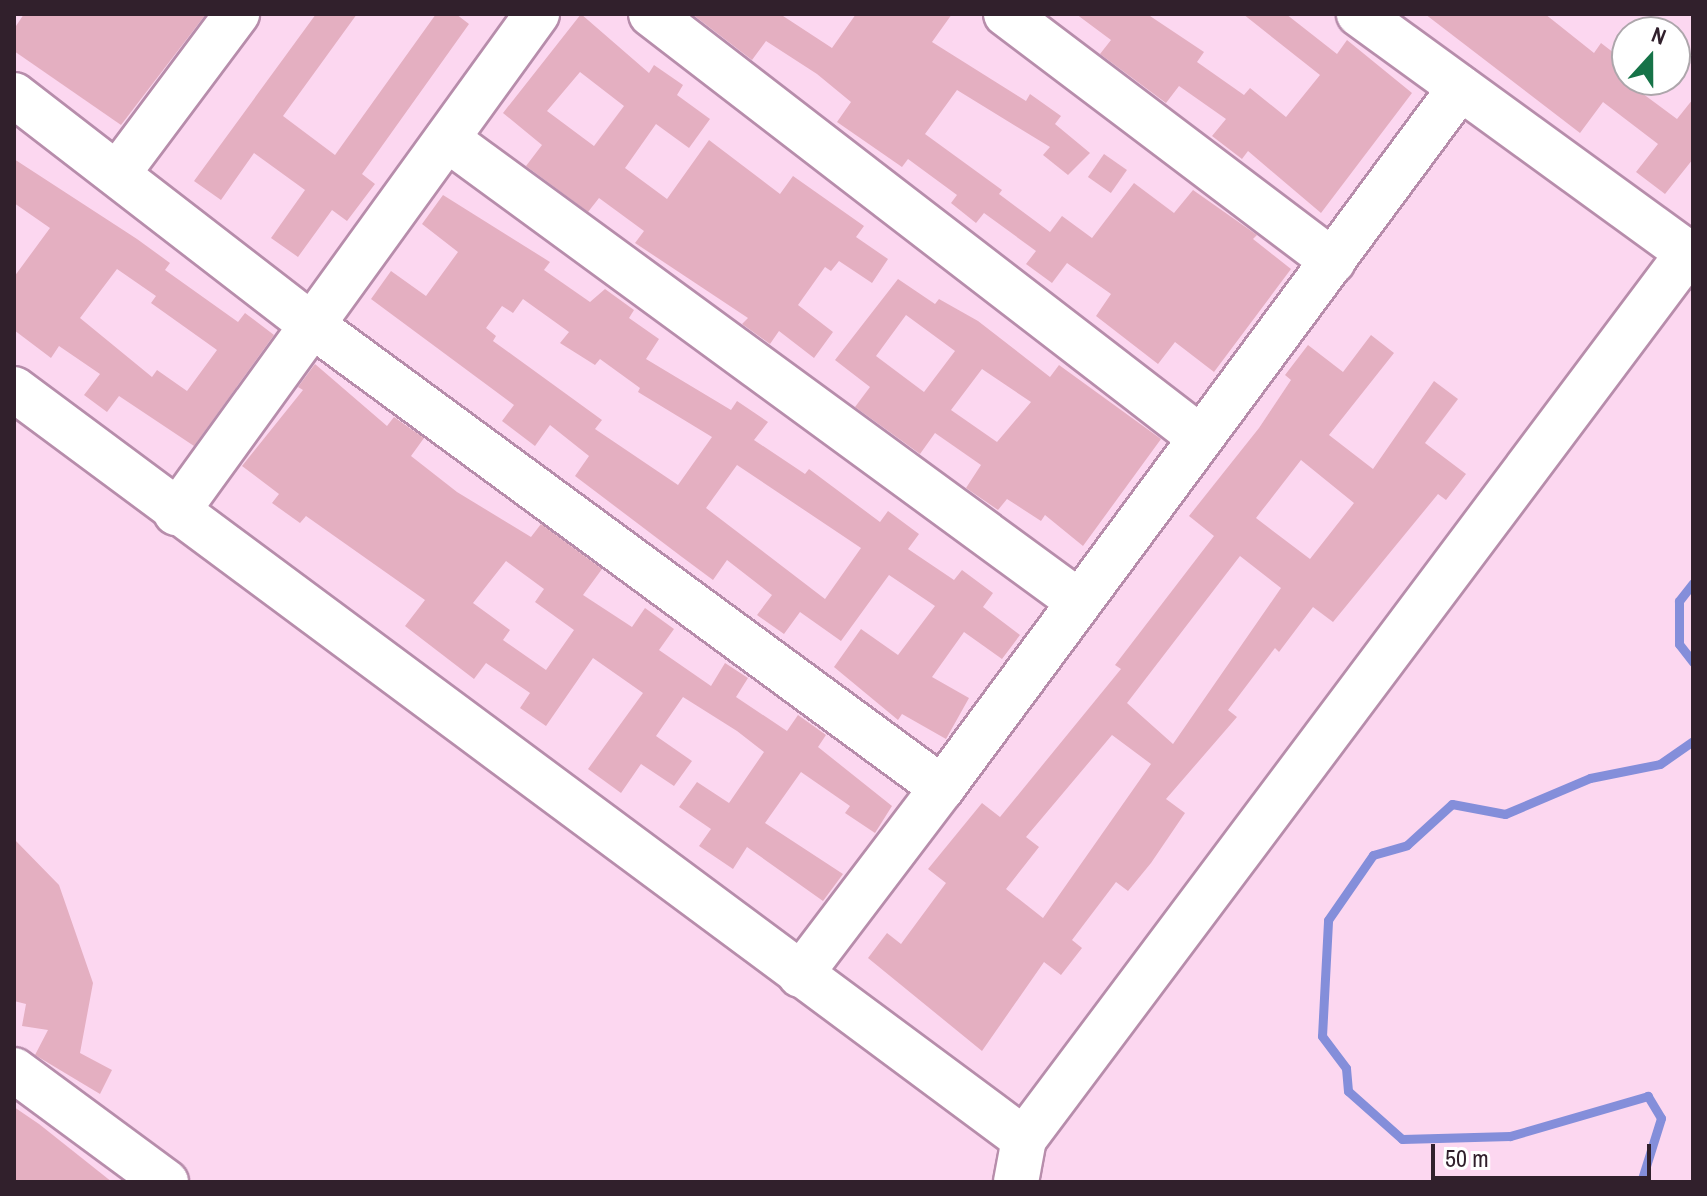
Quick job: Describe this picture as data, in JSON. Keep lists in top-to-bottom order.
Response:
{
  "scale_bar": "50 m",
  "north": "top"
}
